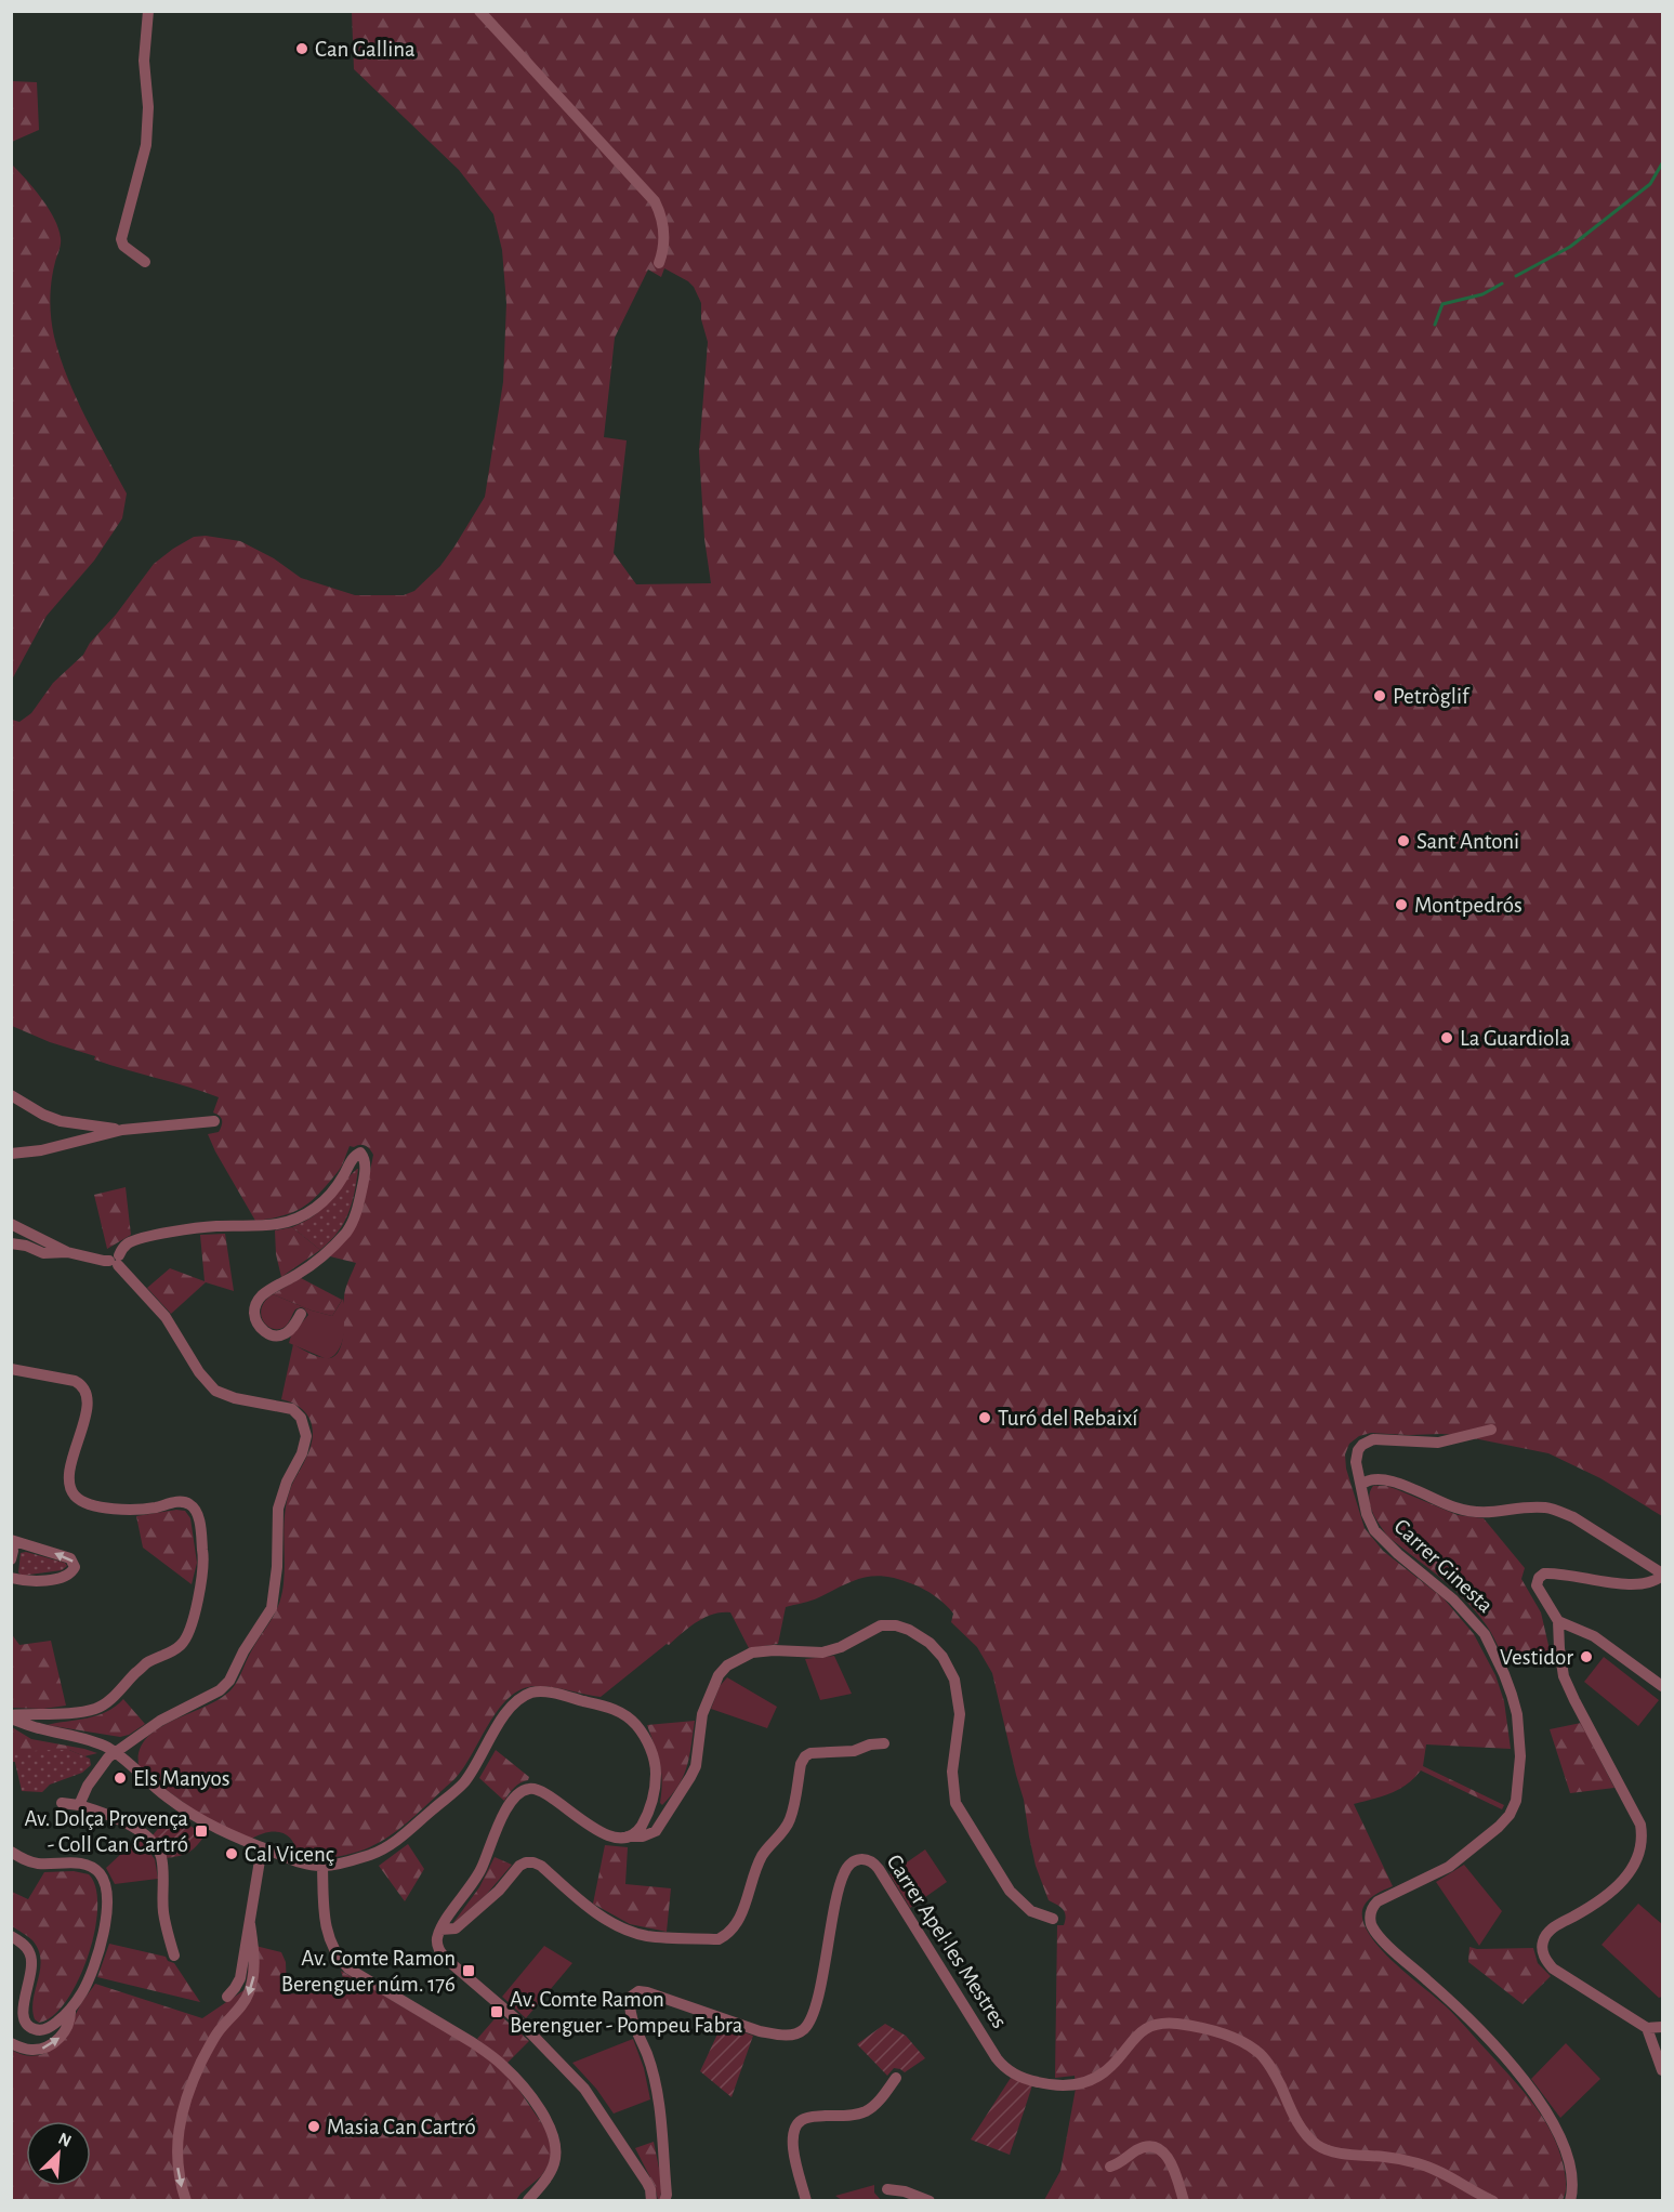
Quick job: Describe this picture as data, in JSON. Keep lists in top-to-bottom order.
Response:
{
  "streets": {
    "street": ["Carrer Ginesta", "Carrer Apel·les Mestres"]
  },
  "places": {
    "other": [
      "Can Gallina",
      "Petròglif",
      "Sant Antoni",
      "Montpedrós",
      "La Guardiola",
      "Turó del Rebaixí",
      "Vestidor",
      "Els Manyos",
      "Cal Vicenç",
      "Masia Can Cartró"
    ],
    "transit": ["Av. Dolça Provença - Coll Can Cartró", "Av. Comte Ramon Berenguer núm. 176", "Av. Comte Ramon Berenguer - Pompeu Fabra"]
  },
  "north": "top right"
}
